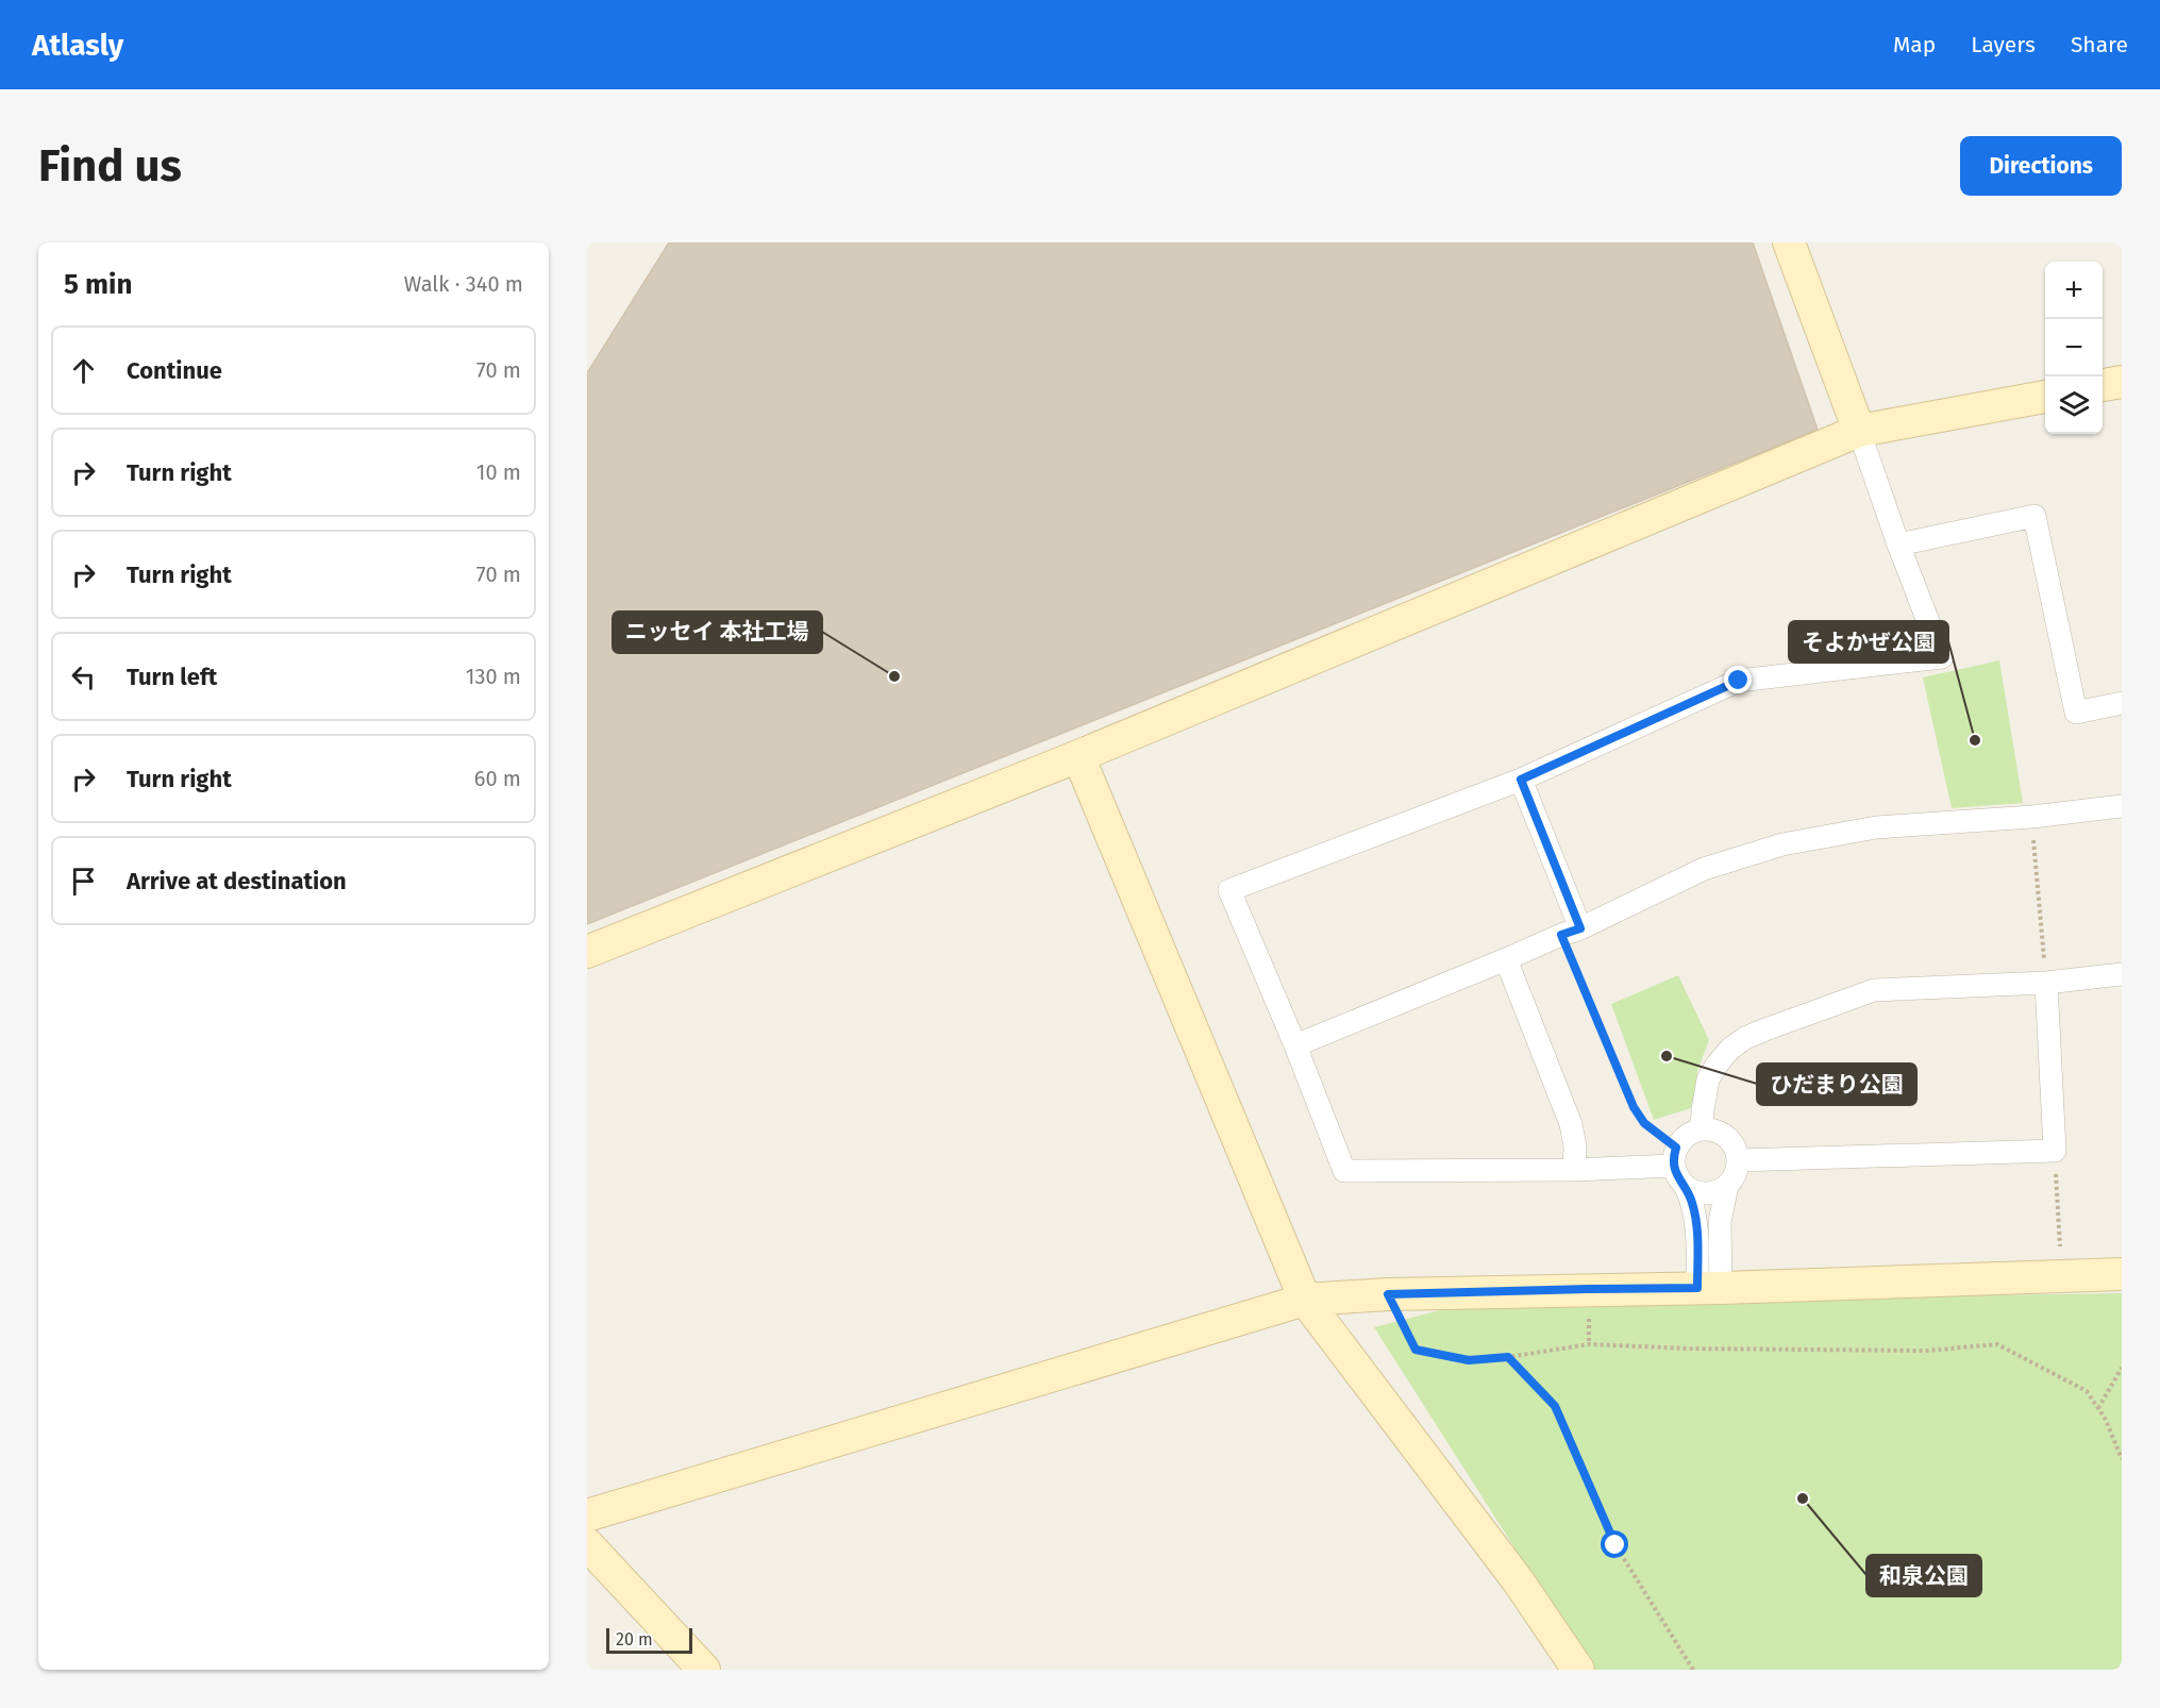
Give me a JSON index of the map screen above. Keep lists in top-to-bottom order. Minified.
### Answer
{"places":["ニッセイ 本社工場","そよかぜ公園","ひだまり公園","和泉公園"],"scale_bar":"20 m","page":{"header":"Atlasly","nav":["Map","Layers","Share"],"buttons":"Directions","title":"Find us","heading":["5 min","Walk · 340 m"],"map_buttons":["+","−"],"list":[["Continue","70 m"],["Turn right","10 m"],["Turn right","70 m"],["Turn left","130 m"],["Turn right","60 m"],"Arrive at destination"],"scale":"20 m"}}
